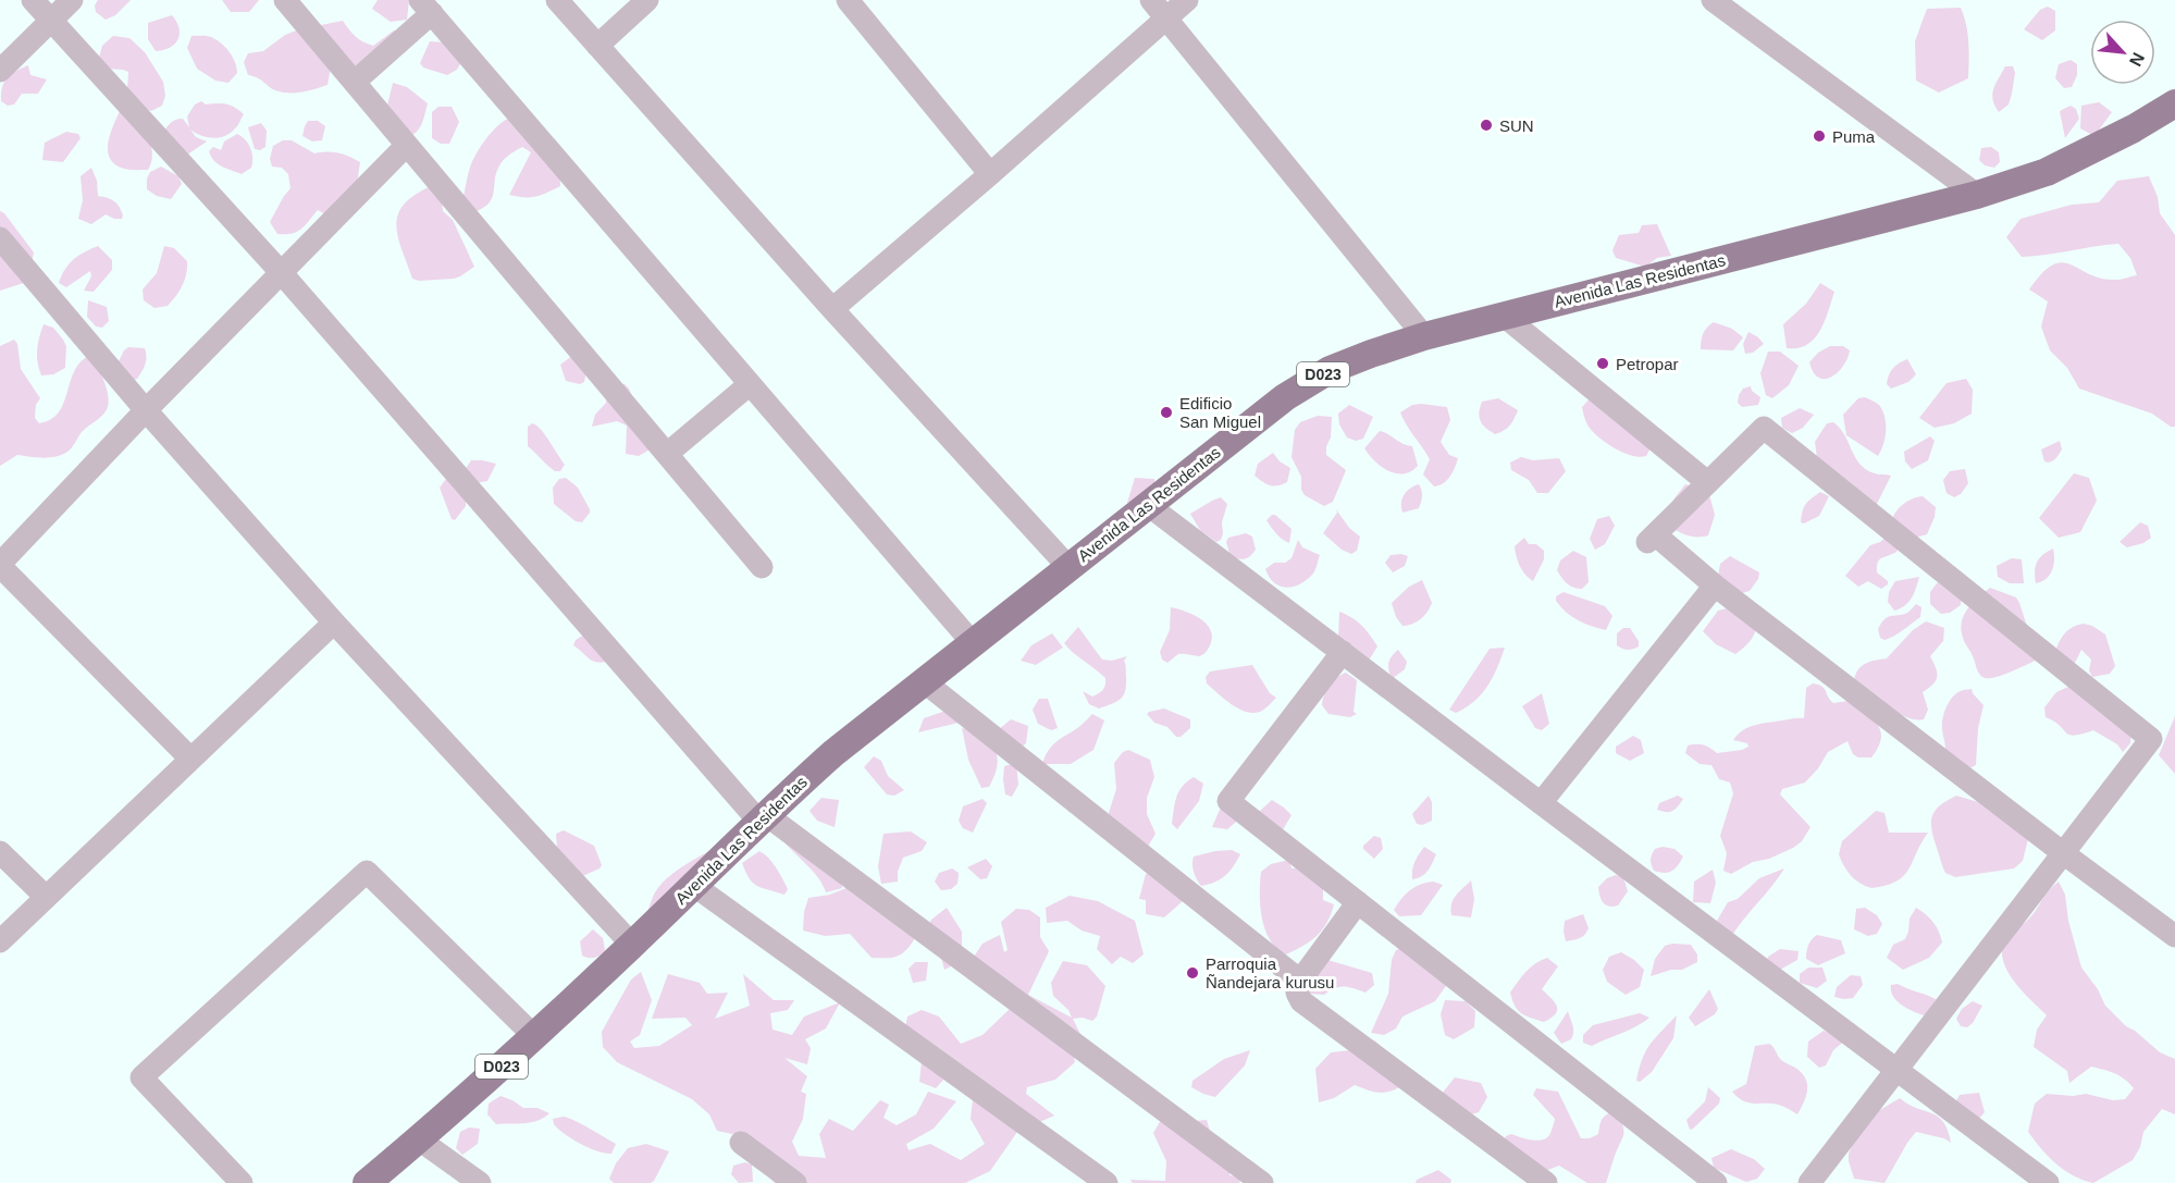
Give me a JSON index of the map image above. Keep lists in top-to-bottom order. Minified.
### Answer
{"streets":{"main road":["Avenida Las Residentas","D023"]},"places":["SUN","Puma","Petropar","Edificio San Miguel","Parroquia Ñandejara kurusu"],"north":"bottom right"}
